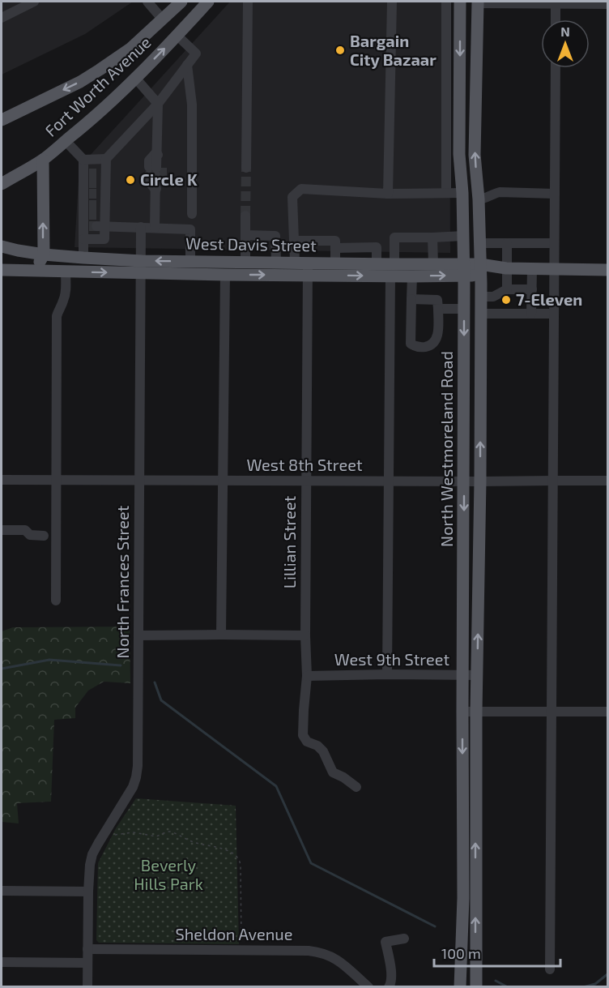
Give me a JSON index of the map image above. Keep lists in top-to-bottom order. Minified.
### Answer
{"streets":{"main road":["Fort Worth Avenue","West Davis Street","North Westmoreland Road"],"street":["West 8th Street","Lillian Street","North Frances Street","West 9th Street","Sheldon Avenue"]},"crossings":[["West Davis Street","North Westmoreland Road"],["West Davis Street","Lillian Street"],["West Davis Street","North Frances Street"],["North Westmoreland Road","West 8th Street"],["North Westmoreland Road","West 9th Street"],["West 8th Street","Lillian Street"],["West 8th Street","North Frances Street"],["Lillian Street","West 9th Street"],["North Frances Street","Sheldon Avenue"]],"parks":["Beverly Hills Park"],"places":["Bargain City Bazaar","Circle K","7-Eleven"],"scale_bar":"100 m","north":"top"}
